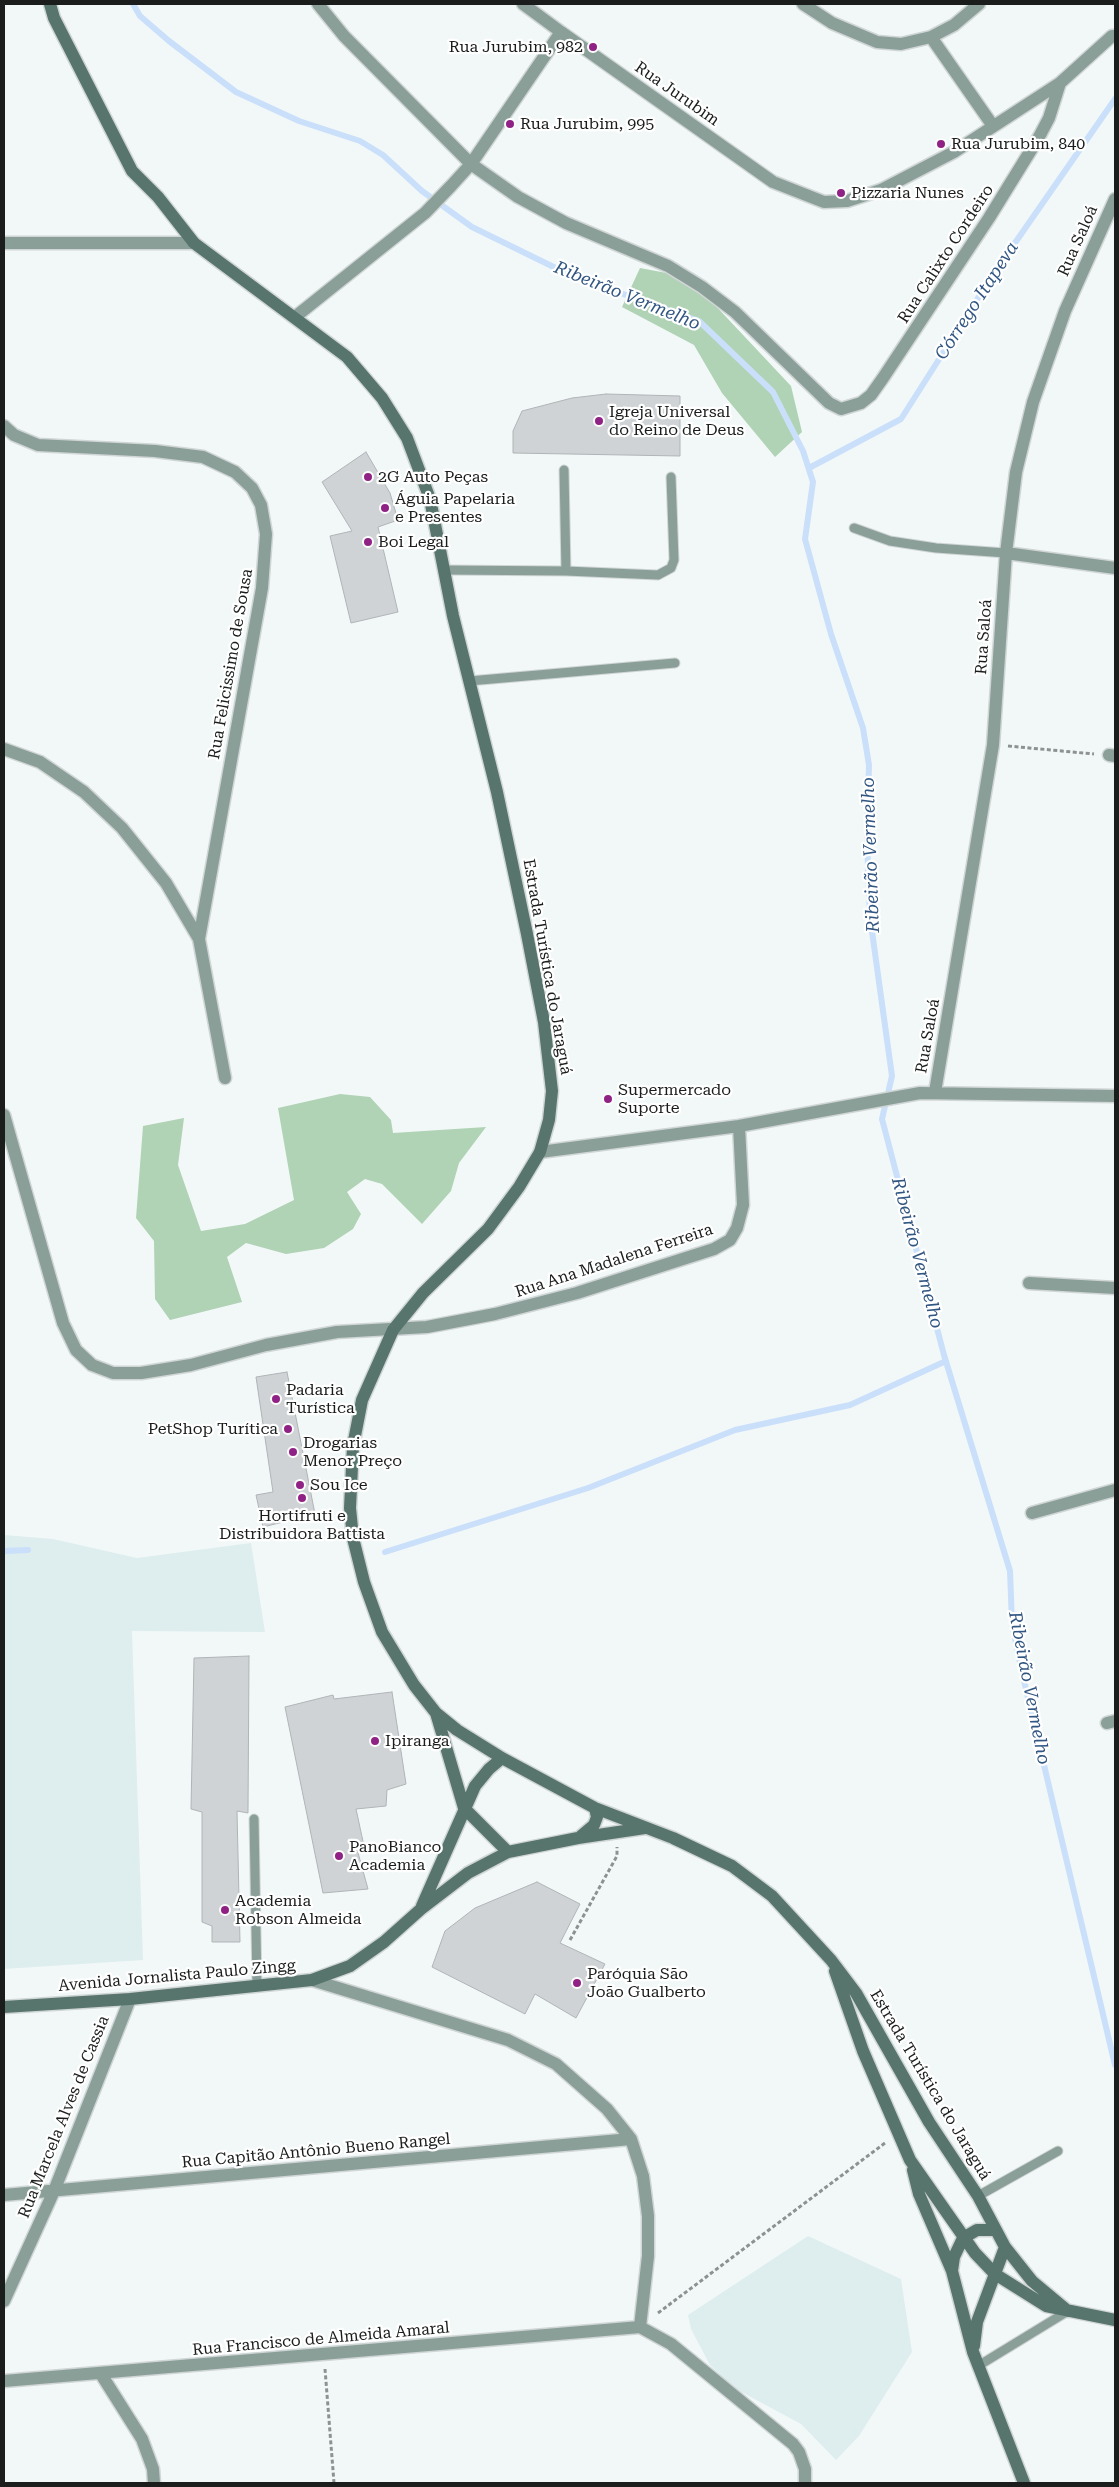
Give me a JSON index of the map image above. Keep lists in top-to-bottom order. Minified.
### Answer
{"streets":{"main road":["Estrada Turística do Jaraguá","Avenida Jornalista Paulo Zingg"],"street":["Rua Jurubim","Rua Saloá","Rua Calixto Cordeiro","Rua Felicissimo de Sousa","Rua Ana Madalena Ferreira","Rua Marcela Alves de Cassia","Rua Capitão Antônio Bueno Rangel","Rua Francisco de Almeida Amaral"]},"crossings":[["Rua Jurubim","Rua Calixto Cordeiro"],["Estrada Turística do Jaraguá","Rua Ana Madalena Ferreira"],["Estrada Turística do Jaraguá","Avenida Jornalista Paulo Zingg"],["Avenida Jornalista Paulo Zingg","Rua Marcela Alves de Cassia"],["Rua Marcela Alves de Cassia","Rua Capitão Antônio Bueno Rangel"]],"water":["Ribeirão Vermelho","Córrego Itapeva"],"places":["Rua Jurubim, 982","Rua Jurubim, 995","Rua Jurubim, 840","Pizzaria Nunes","Igreja Universal do Reino de Deus","2G Auto Peças","Águia Papelaria e Presentes","Boi Legal","Supermercado Suporte","Padaria Turística","PetShop Turítica","Drogarias Menor Preço","Sou Ice","Hortifruti e Distribuidora Battista","Ipiranga","PanoBianco Academia","Academia Robson Almeida","Paróquia São João Gualberto"]}
